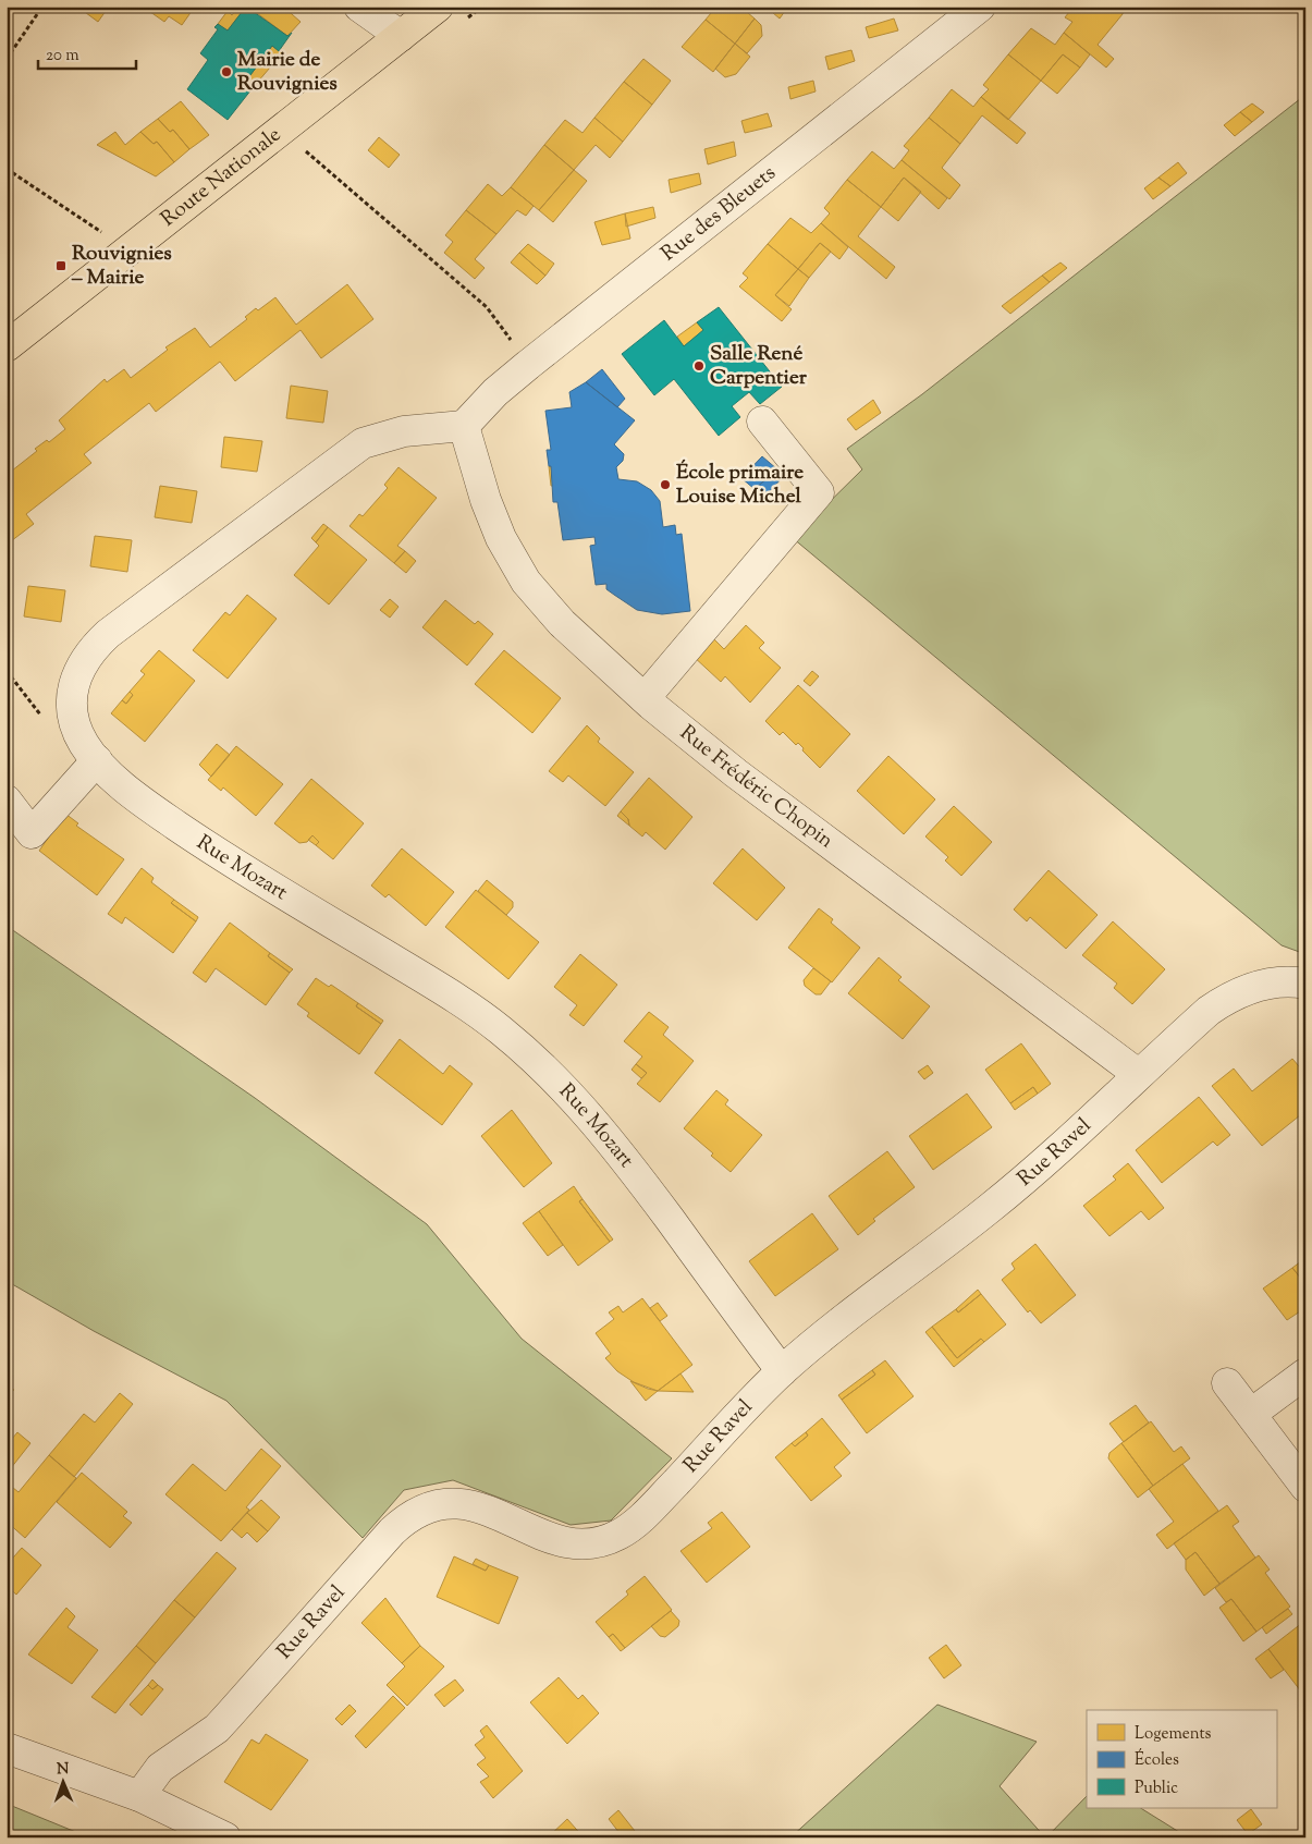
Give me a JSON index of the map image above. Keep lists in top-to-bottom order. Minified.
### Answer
{"streets":{"main road":["Route Nationale"],"street":["Rue des Bleuets","Rue Frédéric Chopin","Rue Mozart","Rue Ravel"]},"crossings":[["Rue des Bleuets","Rue Frédéric Chopin"],["Rue des Bleuets","Rue Mozart"],["Rue Frédéric Chopin","Rue Mozart"],["Rue Frédéric Chopin","Rue Ravel"],["Rue Mozart","Rue Ravel"]],"places":{"other":["Mairie de Rouvignies","Salle René Carpentier","École primaire Louise Michel"],"transit":["Rouvignies – Mairie"]},"legend":["Logements","Écoles","Public"],"scale_bar":"20 m","north":"top"}
